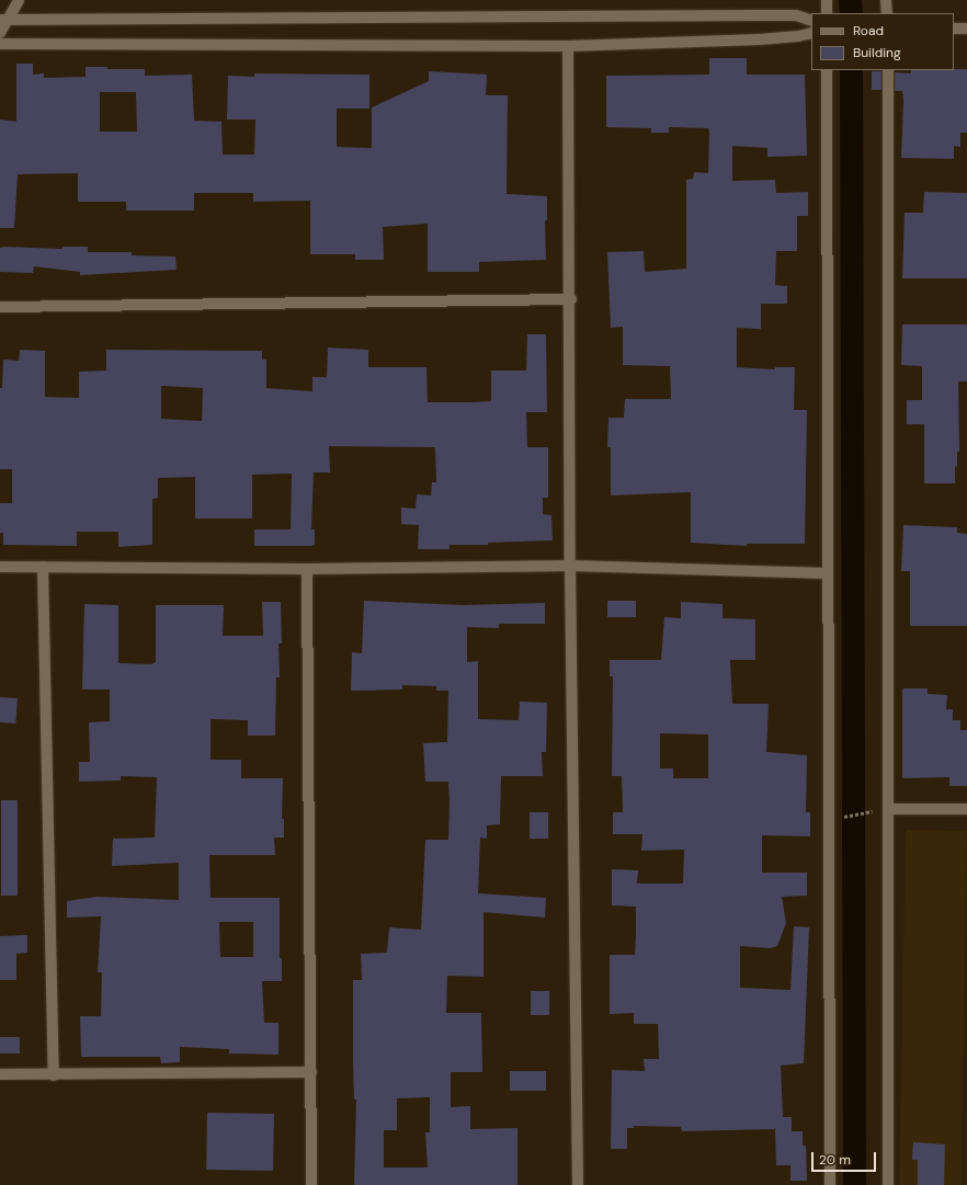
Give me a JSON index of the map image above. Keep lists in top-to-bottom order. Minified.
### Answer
{"legend":["Road","Building"],"scale_bar":"20 m"}
